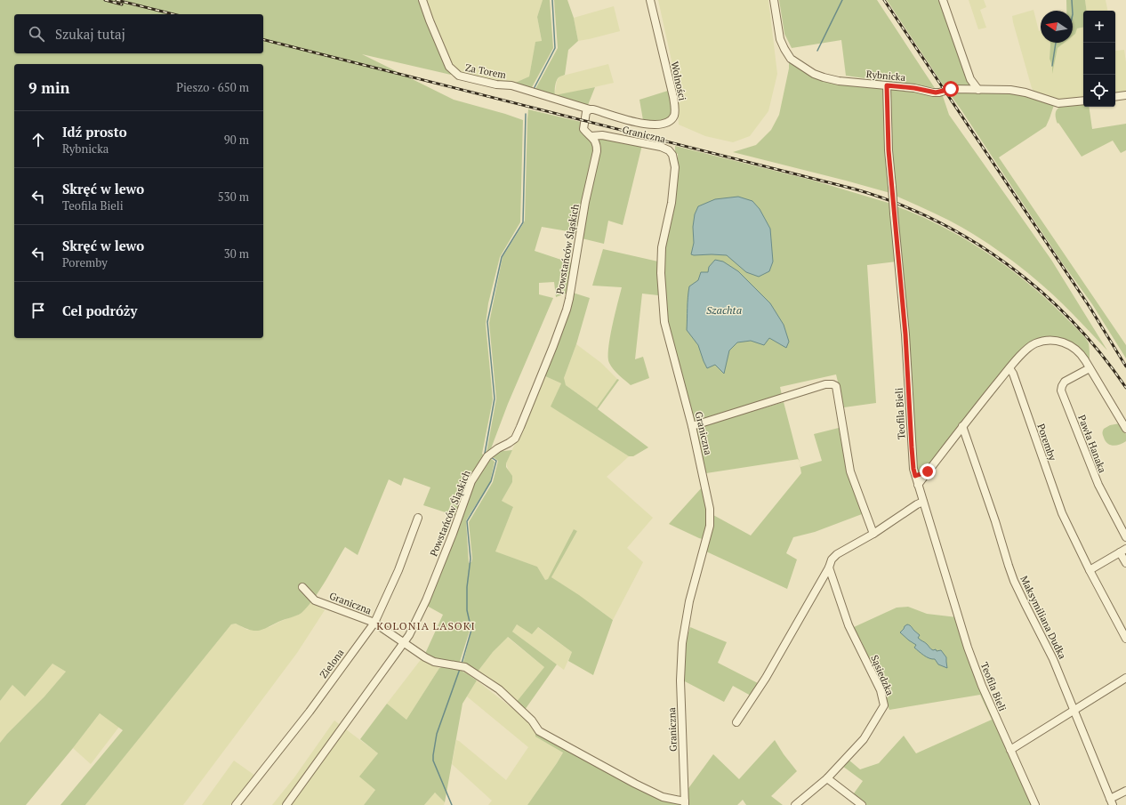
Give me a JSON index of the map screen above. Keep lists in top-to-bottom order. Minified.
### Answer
{"streets":{"street":["Za Torem","Rybnicka","Wolności","Graniczna","Powstańców Śląskich","Teofila Bieli","Poremby","Pawła Hanaka","Maksymiliana Dudka","Zielona","Sąsiedzka"]},"crossings":[["Za Torem","Wolności"],["Za Torem","Powstańców Śląskich"],["Rybnicka","Teofila Bieli"],["Wolności","Powstańców Śląskich"],["Graniczna","Powstańców Śląskich"],["Graniczna","Zielona"]],"districts":["KOLONIA LASOKI"],"water":["Szachta"],"north":"left","page":{"map_buttons":["+","−"],"search":"Szukaj tutaj","heading":["9 min","Pieszo · 650 m"],"list":[["Idź prosto","Rybnicka","90 m"],["Skręć w lewo","Teofila Bieli","530 m"],["Skręć w lewo","Poremby","30 m"],"Cel podróży"]}}
